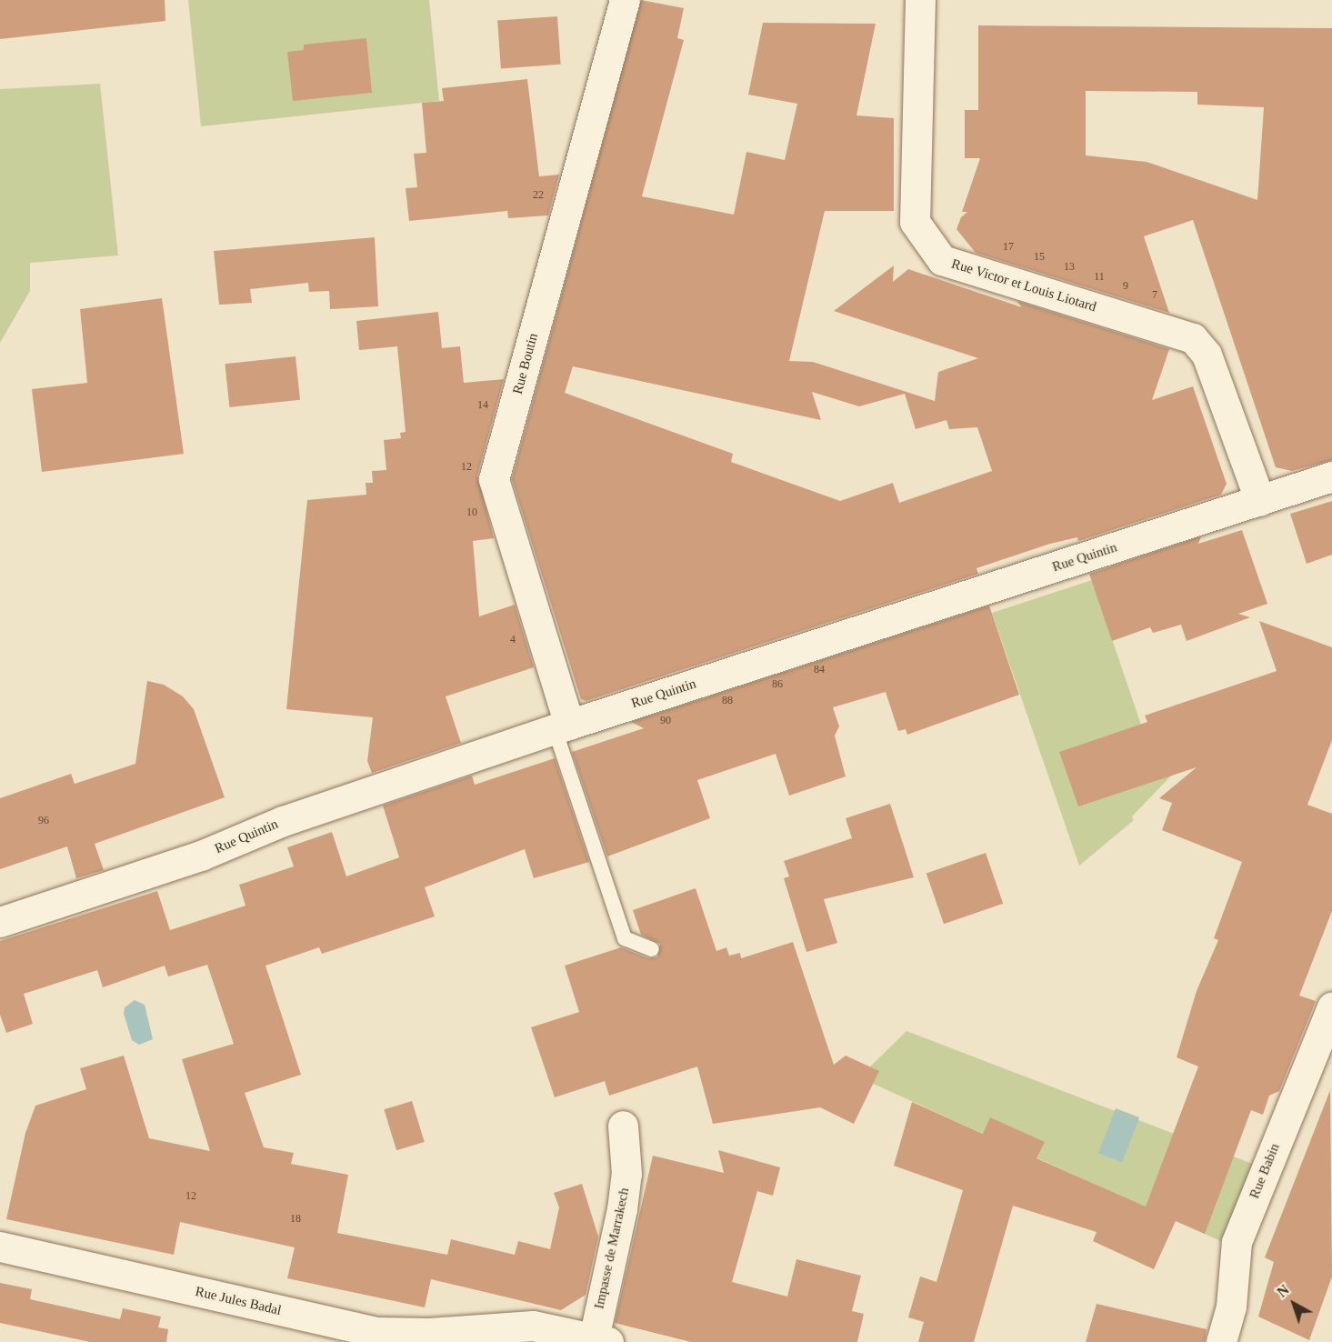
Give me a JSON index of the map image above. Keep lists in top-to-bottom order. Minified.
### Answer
{"streets":{"street":["Rue Victor et Louis Liotard","Rue Boutin","Rue Quintin","Rue Babin","Impasse de Marrakech","Rue Jules Badal"]},"crossings":[["Rue Victor et Louis Liotard","Rue Quintin"],["Rue Boutin","Rue Quintin"],["Impasse de Marrakech","Rue Jules Badal"]],"house_numbers":["22","17","15","13","11","9","7","14","12","10","4","84","86","88","90","96","12","18"],"north":"top left"}
